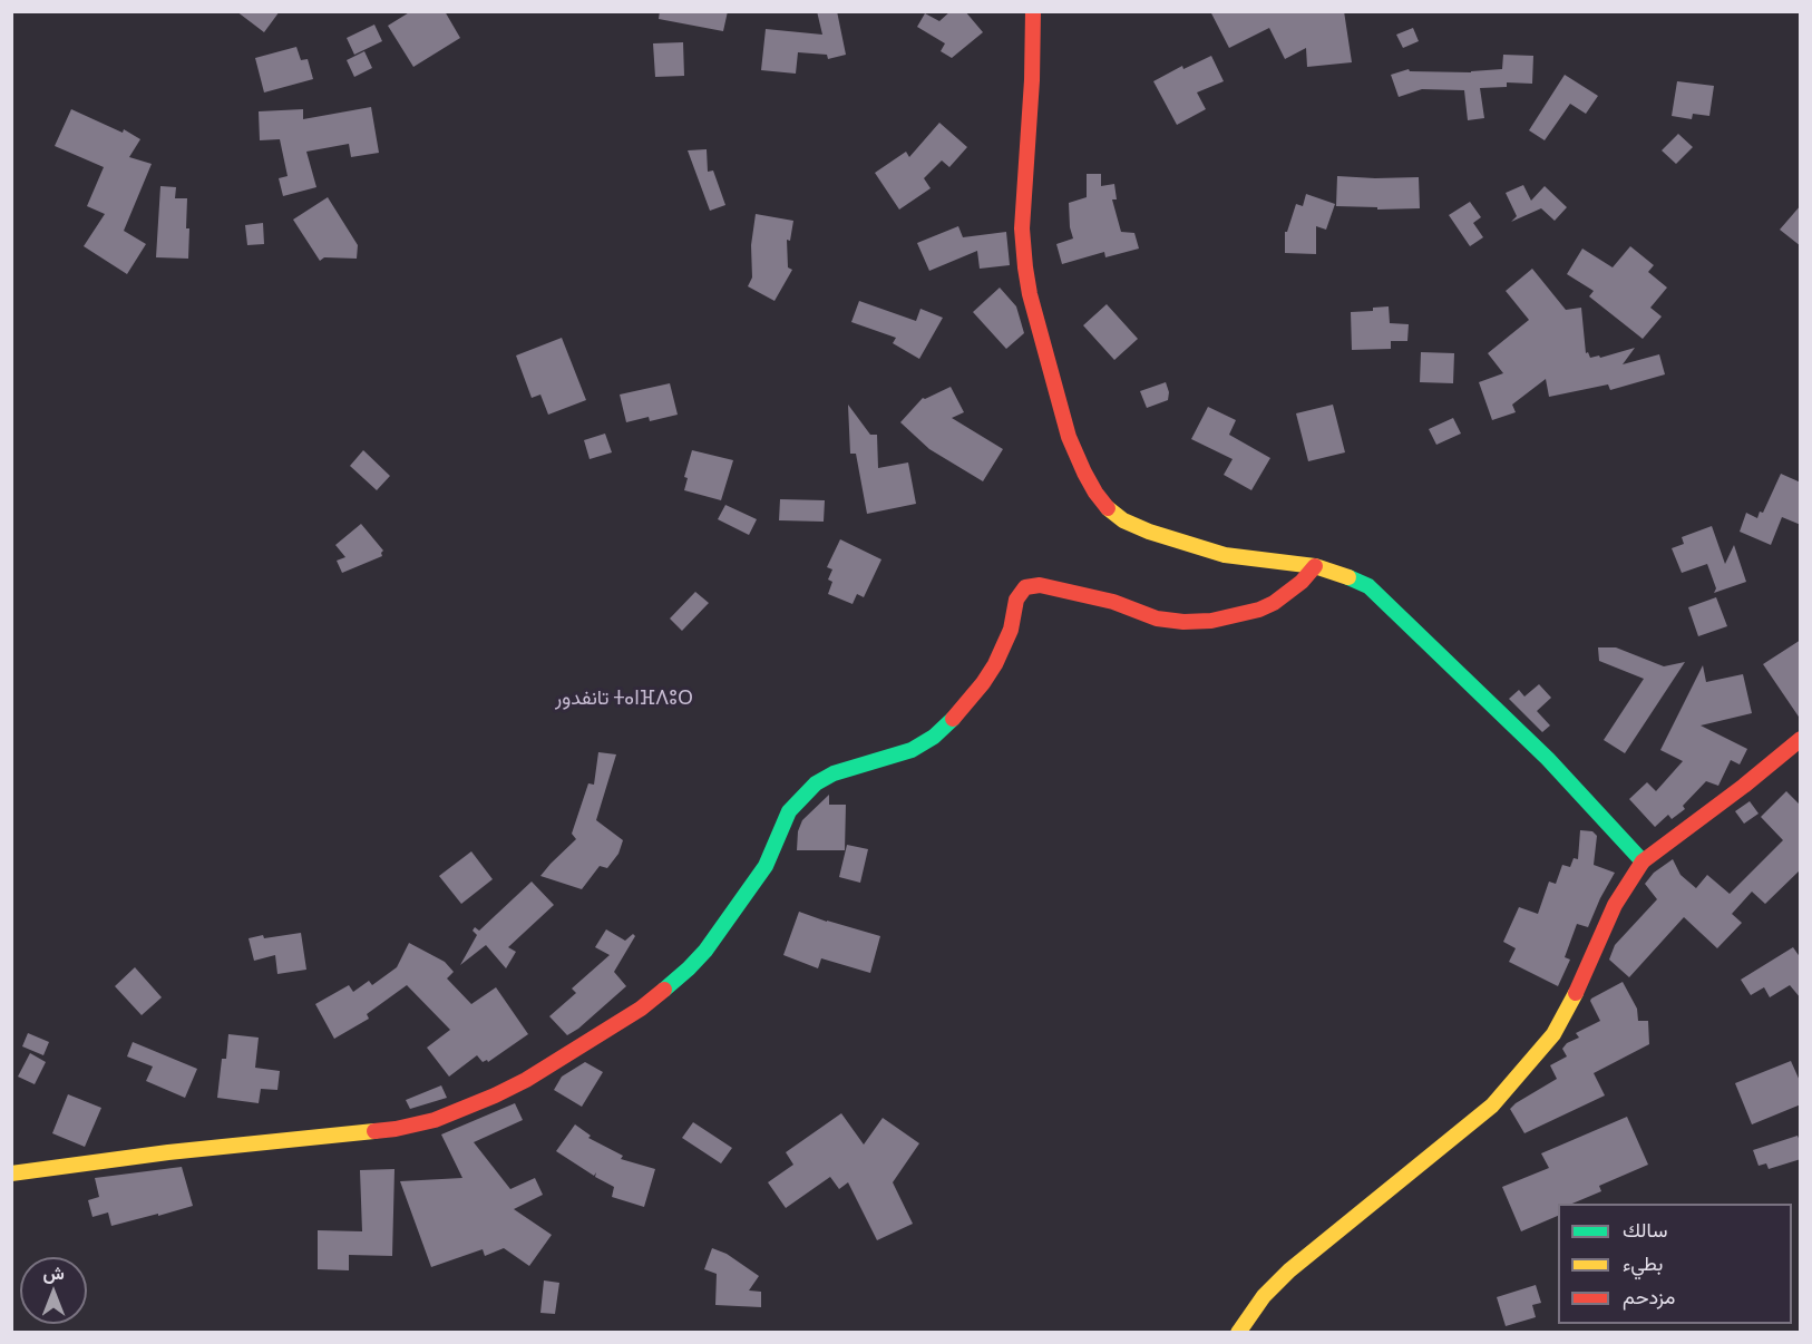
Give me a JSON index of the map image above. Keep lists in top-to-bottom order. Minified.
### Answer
{"districts":["تانفدور ⵜⴰⵏⴼⴷⵓⵔ"],"legend":["سالك","بطيء","مزدحم"],"north":"top"}
